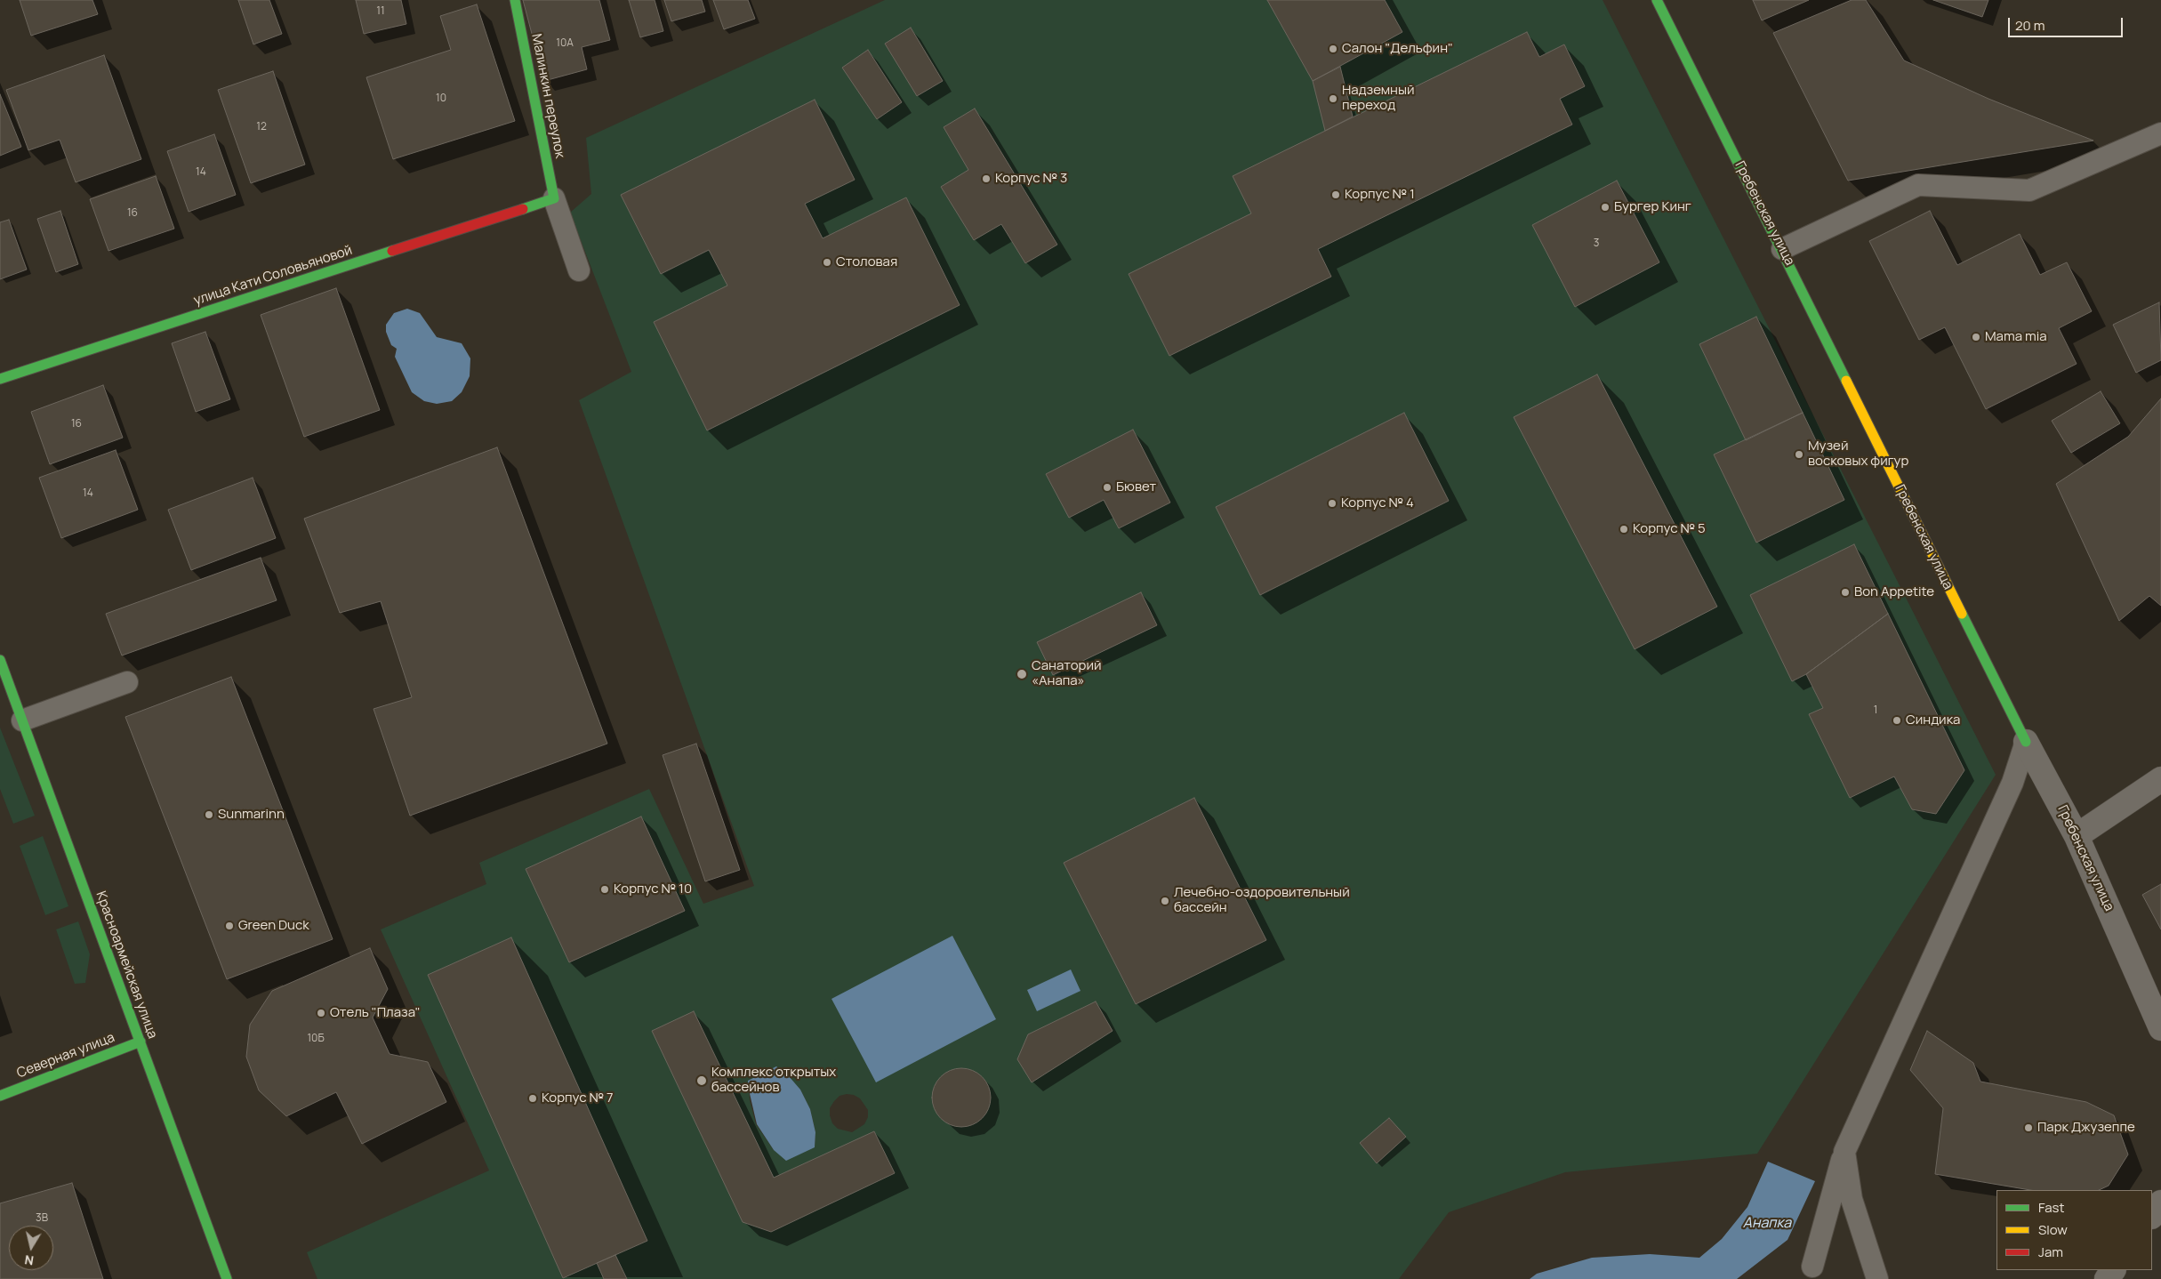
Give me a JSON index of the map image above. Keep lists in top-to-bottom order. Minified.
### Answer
{"streets":{"street":["Малинкин переулок","Гребенская улица","улица Кати Соловьяновой","Красноармейская улица","Северная улица"]},"crossings":[["Малинкин переулок","улица Кати Соловьяновой"],["Красноармейская улица","Северная улица"]],"water":["Анапка"],"places":["Салон \"Дельфин\"","Надземный переход","Корпус № 3","Корпус № 1","Бургер Кинг","Столовая","Mama mia","Музей восковых фигур","Бювет","Корпус № 4","Корпус № 5","Bon Appetite","Санаторий «Анапа»","Синдика","Sunmarinn","Корпус № 10","Лечебно-оздоровительный бассейн","Green Duck","Отель \"Плаза\"","Комплекс открытых бассейнов","Корпус № 7","Парк Джузеппе"],"house_numbers":["11","10А","10","12","14","16","3","16","14","1","10Б","3В"],"legend":["Fast","Slow","Jam"],"scale_bar":"20 m","north":"bottom"}
